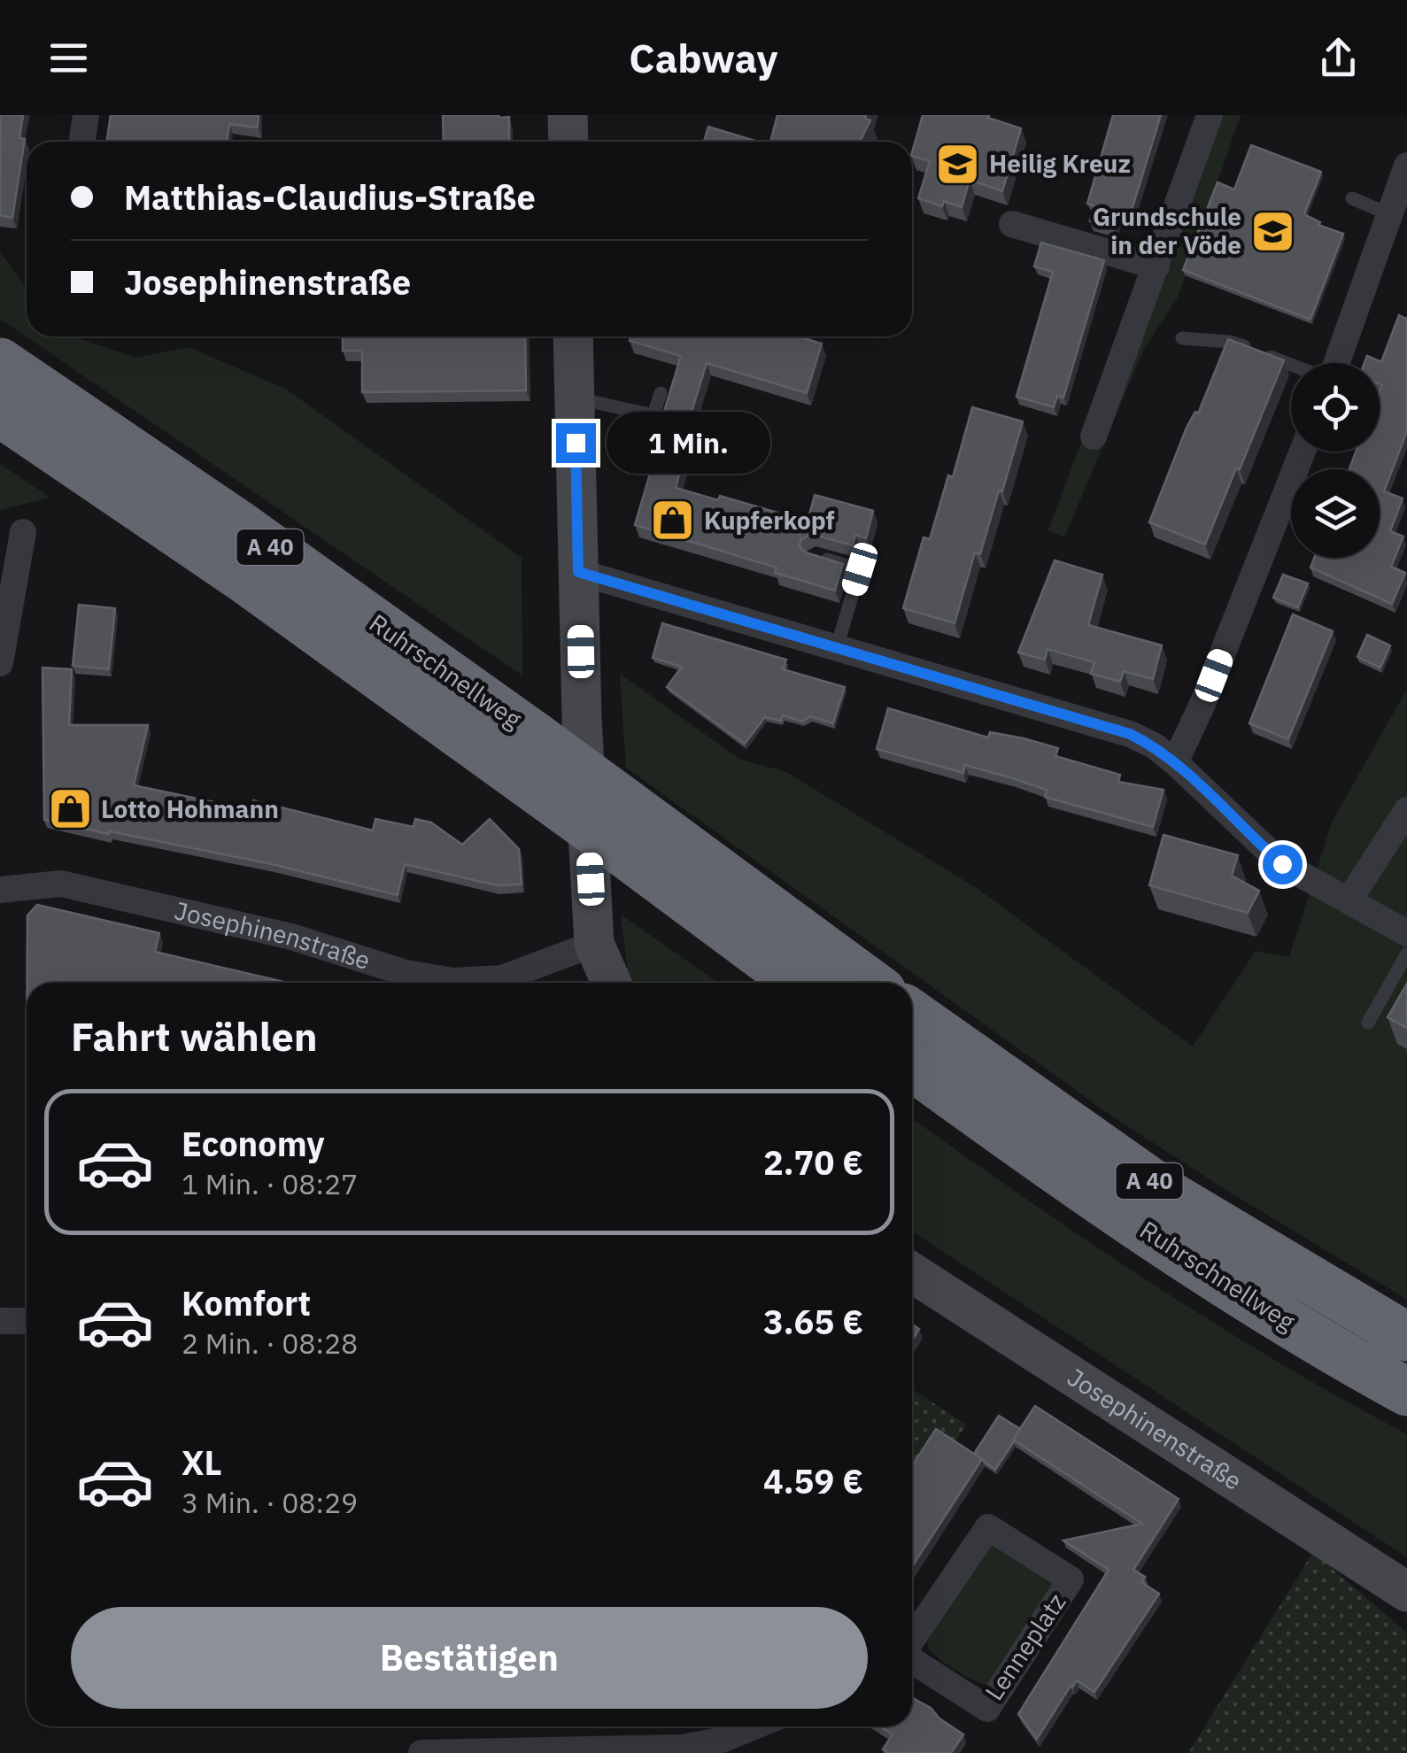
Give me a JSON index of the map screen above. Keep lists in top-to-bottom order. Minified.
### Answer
{"streets":{"highway":["A 40","Ruhrschnellweg"],"street":["Josephinenstraße","Lenneplatz"]},"places":{"school or university":["Heilig Kreuz","Grundschule in der Vöde"],"shop":["Kupferkopf","Lotto Hohmann"]},"page":{"header":"Cabway","banner":["Matthias-Claudius-Straße","Josephinenstraße"],"bubble":"1 Min.","heading":"Fahrt wählen","list":[{"name":"Economy","note":"1 Min. · 08:27","value":"2.70 €"},{"name":"Komfort","note":"2 Min. · 08:28","value":"3.65 €"},{"name":"XL","note":"3 Min. · 08:29","value":"4.59 €"}],"buttons":"Bestätigen"}}
